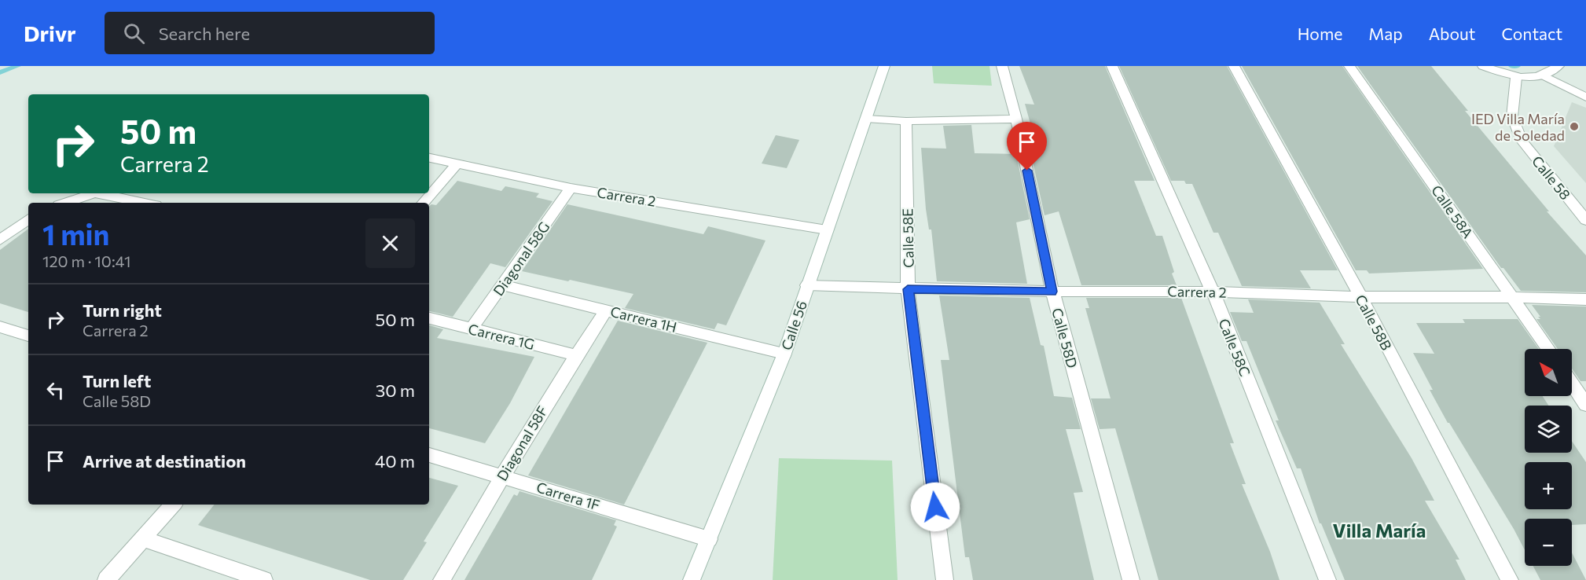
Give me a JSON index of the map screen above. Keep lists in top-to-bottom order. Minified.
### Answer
{"streets":{"street":["Calle 58","Carrera 2","Calle 58A","Calle 58E","Diagonal 58G","Carrera 1H","Calle 58B","Calle 56","Carrera 1G","Calle 58D","Calle 58C","Diagonal 58F","Carrera 1F"]},"crossings":[["Carrera 2","Calle 58A"],["Carrera 2","Calle 58E"],["Carrera 2","Diagonal 58G"],["Carrera 2","Calle 58B"],["Carrera 2","Calle 56"],["Carrera 2","Calle 58D"],["Carrera 2","Calle 58C"],["Diagonal 58G","Carrera 1H"],["Diagonal 58G","Carrera 1G"],["Carrera 1H","Calle 56"],["Carrera 1H","Diagonal 58F"],["Calle 56","Carrera 1F"],["Carrera 1G","Diagonal 58F"],["Diagonal 58F","Carrera 1F"]],"districts":["Villa María"],"places":["IED Villa María de Soledad"],"north":"top left","page":{"header":"Drivr","search":"Search here","nav":["Home","Map","About","Contact"],"turn":["50 m","Carrera 2"],"heading":["1 min","120 m · 10:41"],"list":[{"name":"Turn right","note":"Carrera 2","value":"50 m"},{"name":"Turn left","note":"Calle 58D","value":"30 m"},{"name":"Arrive at destination","value":"40 m"}],"map_buttons":["+","−"]}}
